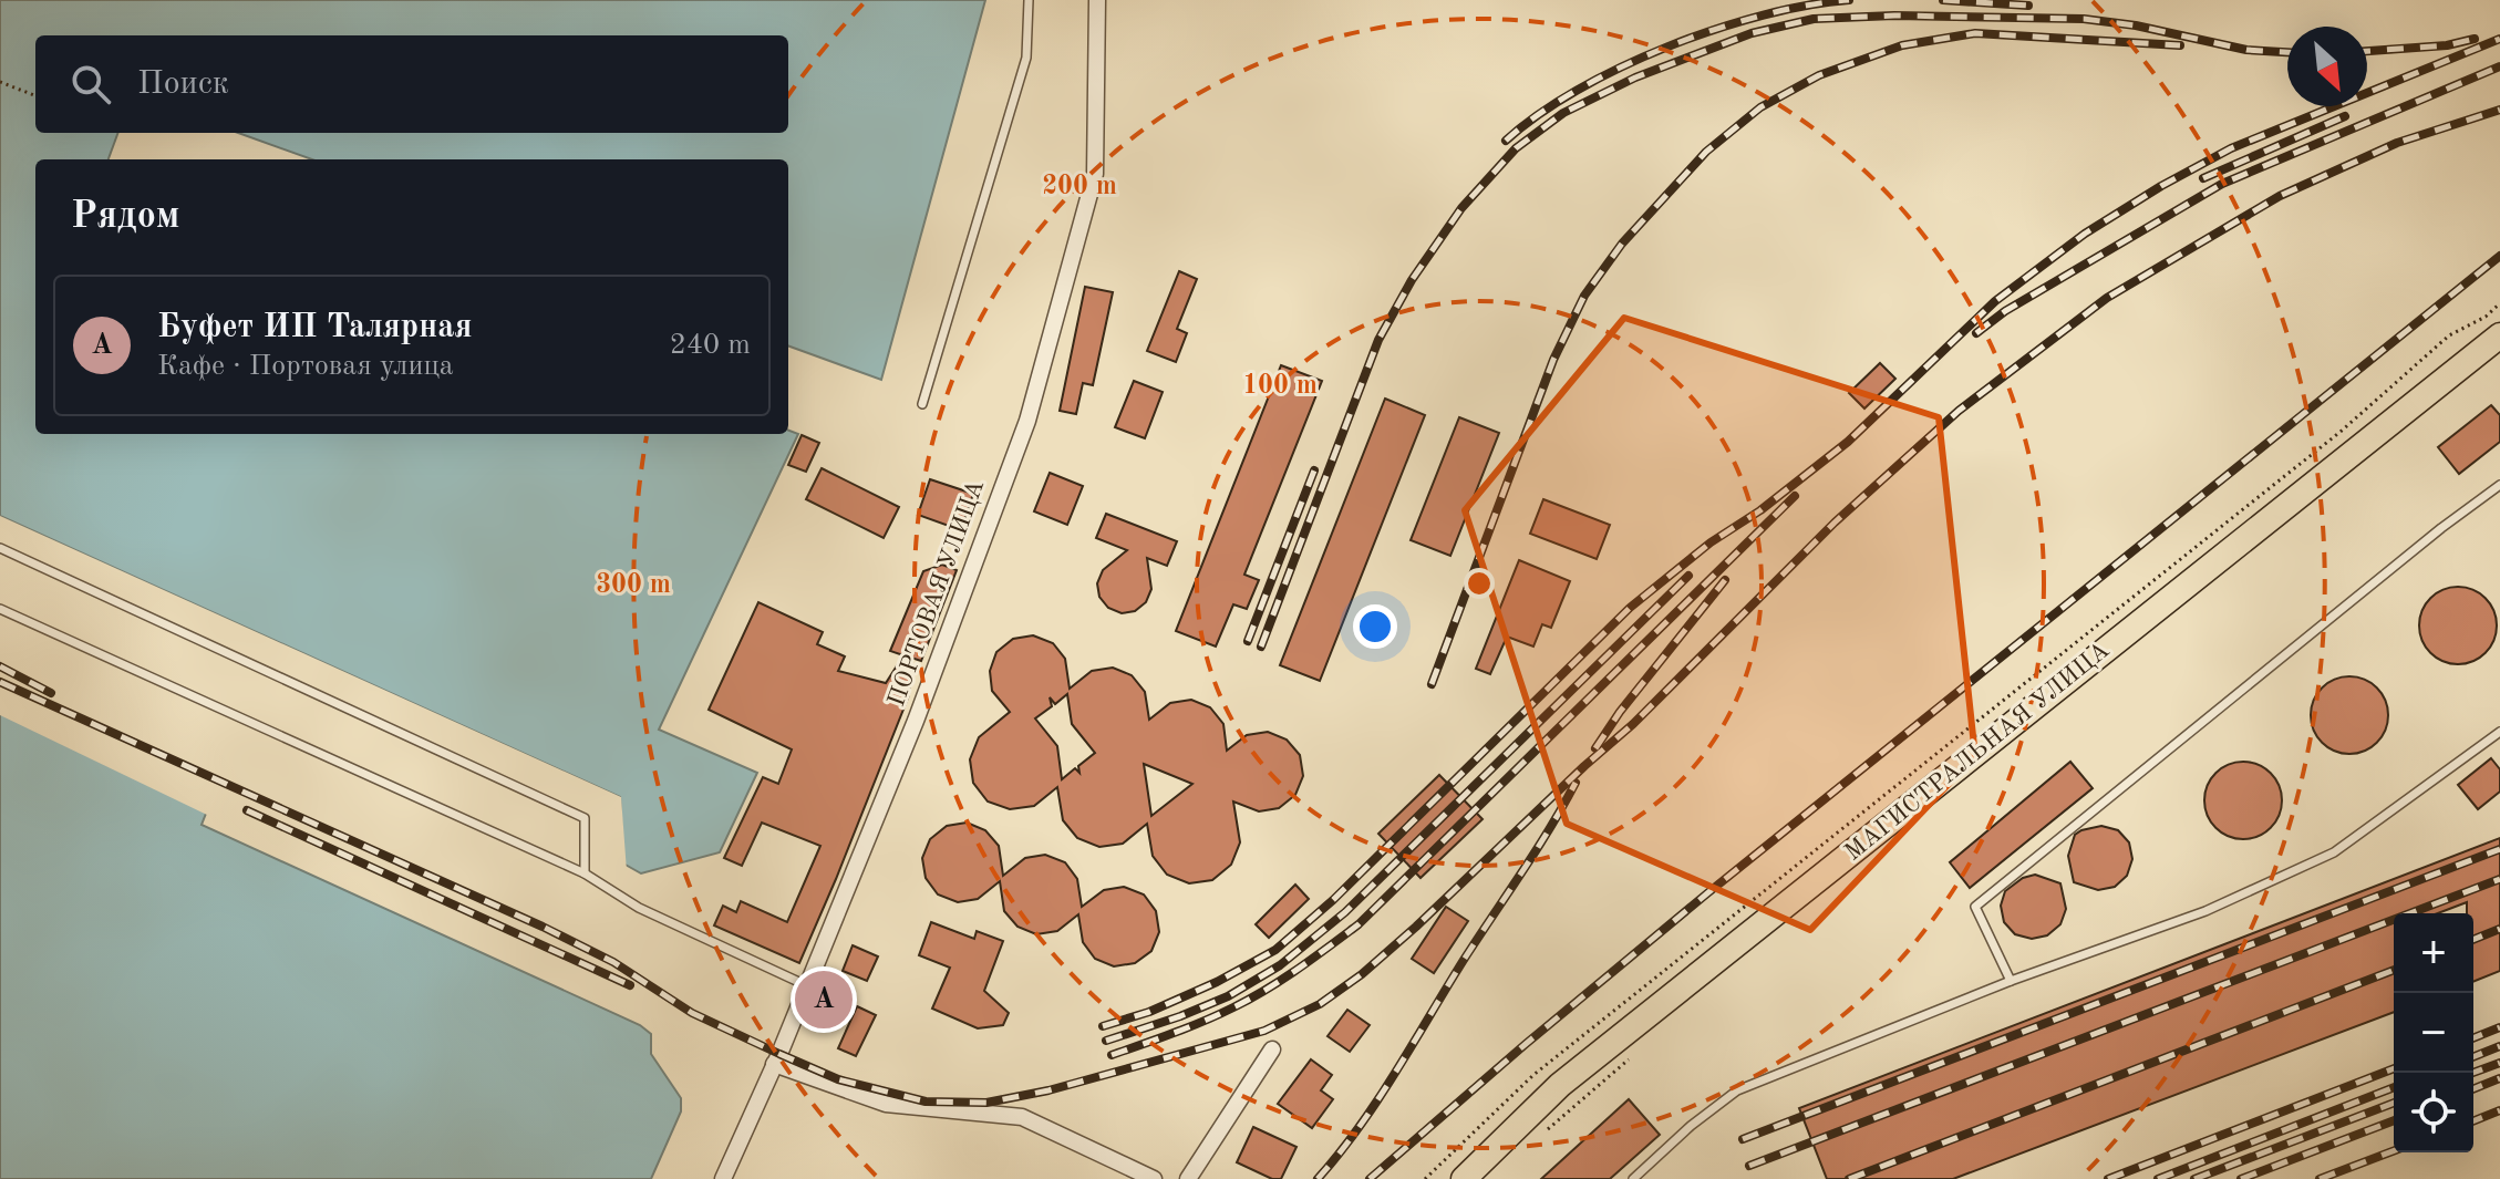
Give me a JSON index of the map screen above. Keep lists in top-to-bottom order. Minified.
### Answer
{"streets":{"highway":["МАГИСТРАЛЬНАЯ УЛИЦА"],"street":["ПОРТОВАЯ УЛИЦА"]},"north":"bottom right","page":{"search":"Поиск","heading":"Рядом","list":[{"mark":"A","name":"Буфет ИП Талярная","note":"Кафе · Портовая улица","value":"240 m"}],"map_buttons":["+","−"],"pins":"A"},"rings":["200 m","100 m","300 m"]}
